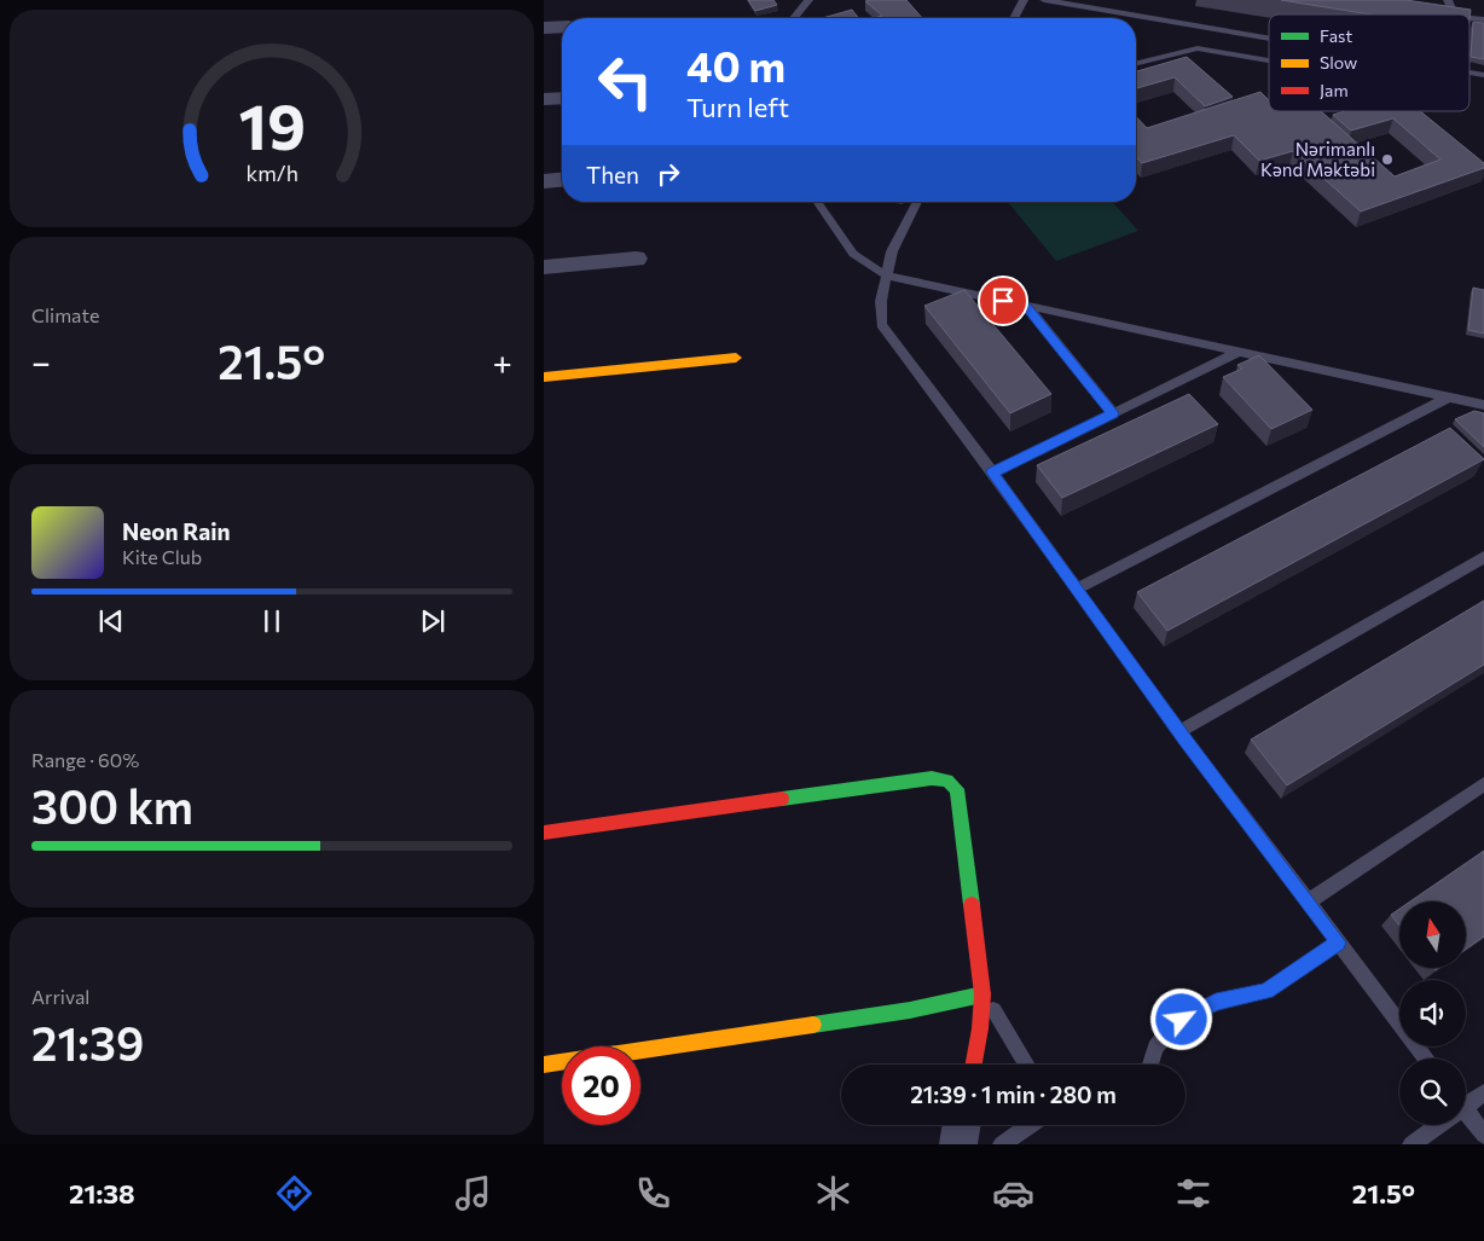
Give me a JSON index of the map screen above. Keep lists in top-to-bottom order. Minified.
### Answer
{"places":["Nərimanlı Kənd Məktəbi"],"legend":["Fast","Slow","Jam"],"north":"top","page":{"turn":["40 m","Turn left"],"then":"Then","tile":["Climate",["Range · 60%","300 km"],["Arrival","21:39"]],"heat":["−","21.5°","+"],"song":["Neon Rain","Kite Club"],"limit":"20","trip":"21:39 · 1 min · 280 m","tabs":["21:38","21.5°"],"gauge":["19","km/h"]}}
